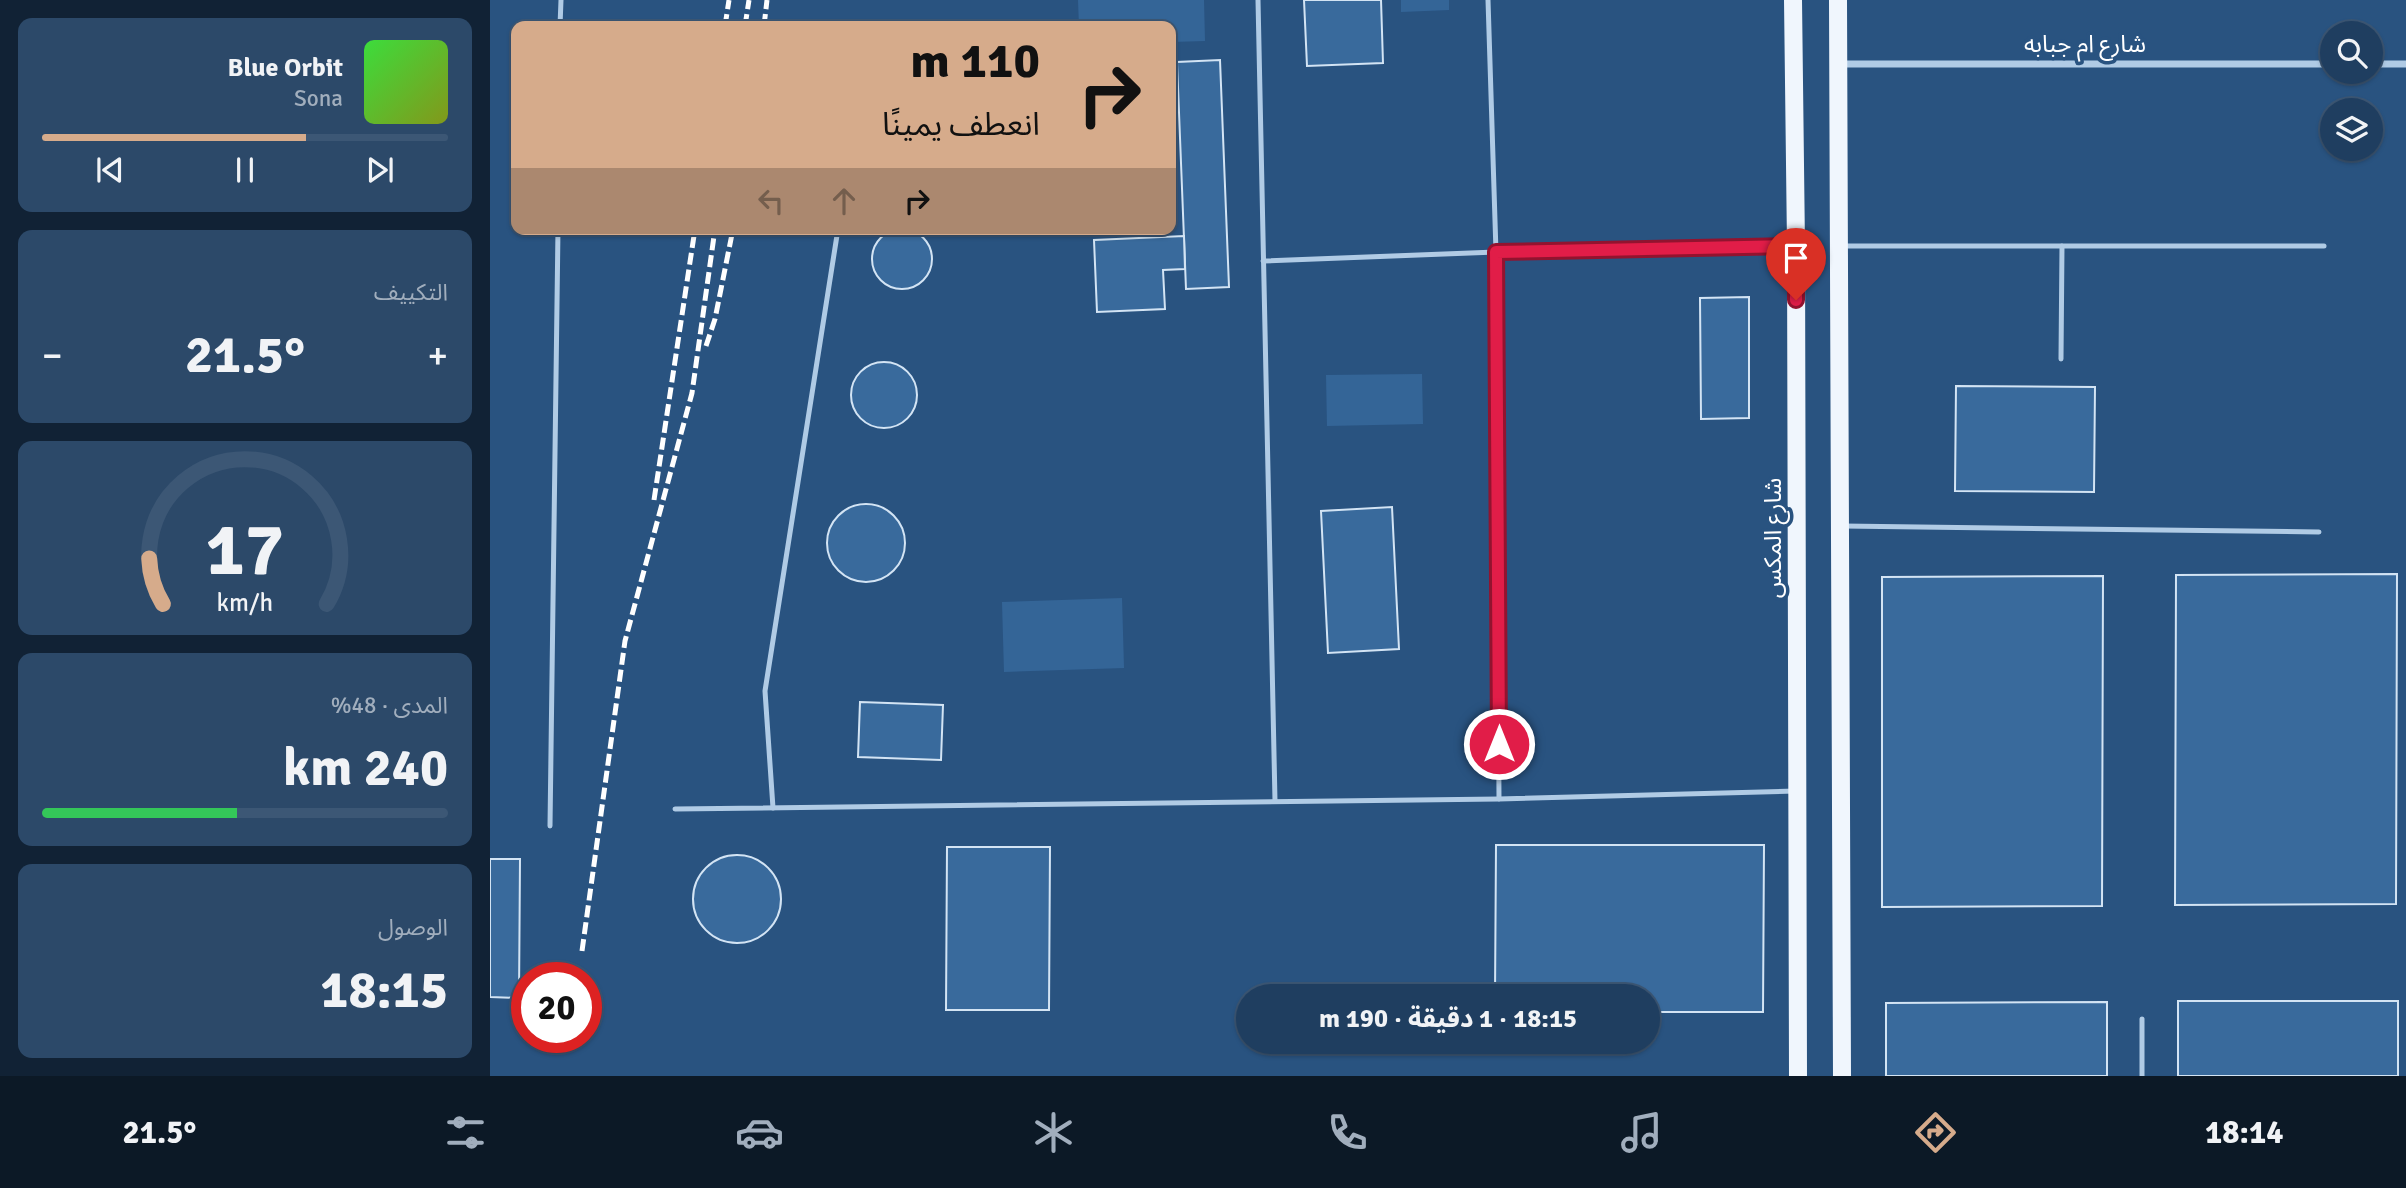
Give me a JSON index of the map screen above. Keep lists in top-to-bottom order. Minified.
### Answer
{"streets":{"main road":["شارع المكس"],"street":["شارع ام جبابه"]},"page":{"turn":["110 m","انعطف يمينًا"],"song":["Blue Orbit","Sona"],"tile":["التكييف",["المدى · 48%","240 km"],["الوصول","18:15"]],"heat":["−","21.5°","+"],"limit":"20","trip":"18:15 · 1 دقيقة · 190 m","tabs":["18:14","21.5°"],"gauge":["17","km/h"]}}
